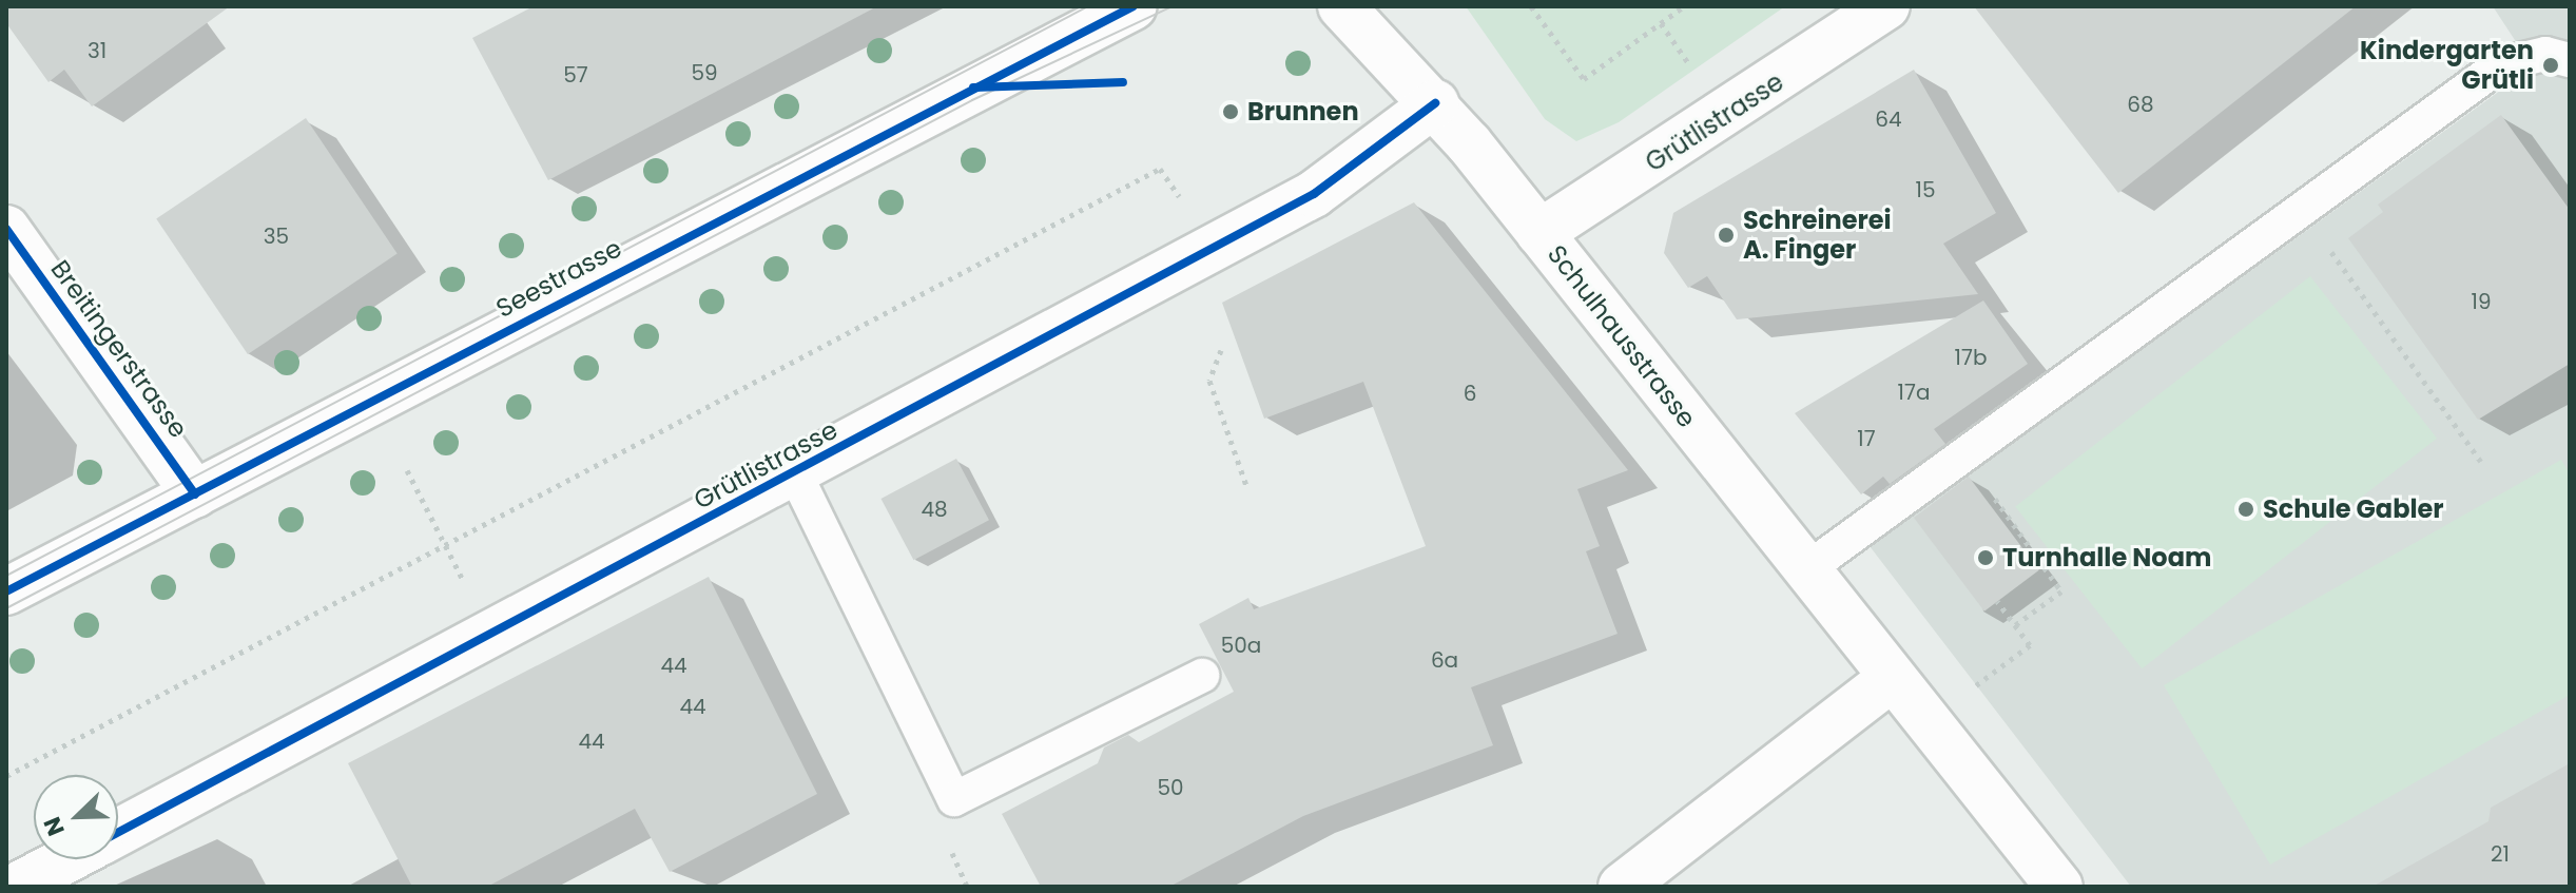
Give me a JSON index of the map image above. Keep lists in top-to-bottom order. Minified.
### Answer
{"streets":{"street":["Grütlistrasse","Seestrasse","Schulhausstrasse","Breitingerstrasse"]},"crossings":[["Grütlistrasse","Schulhausstrasse"],["Seestrasse","Breitingerstrasse"]],"places":["Kindergarten Grütli","Brunnen","Schreinerei A. Finger","Schule Gabler","Turnhalle Noam"],"house_numbers":["31","59","57","68","64","15","35","19","17b","17a","6","17","48","50a","6a","44","44","44","50","21"],"north":"bottom left"}
